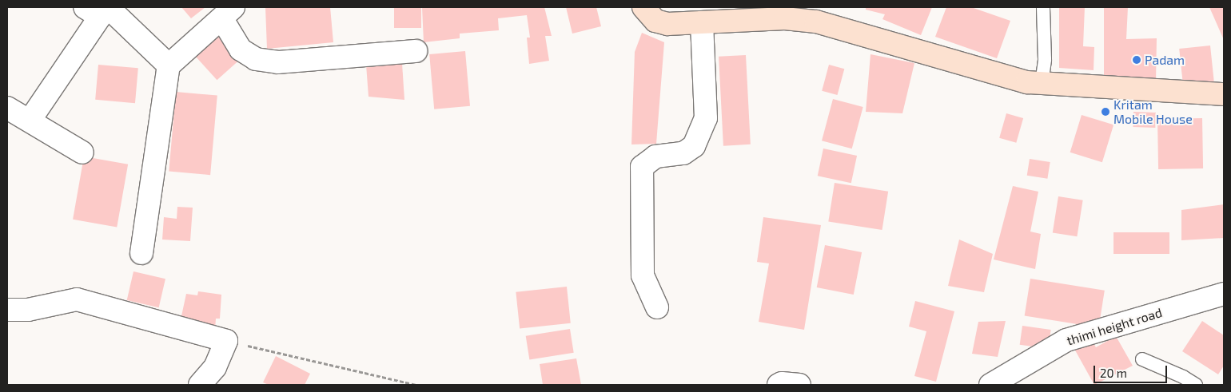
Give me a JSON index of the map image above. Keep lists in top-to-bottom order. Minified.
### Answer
{"streets":{"street":["thimi height road"]},"places":["Padam","Kritam Mobile House"],"scale_bar":"20 m"}
